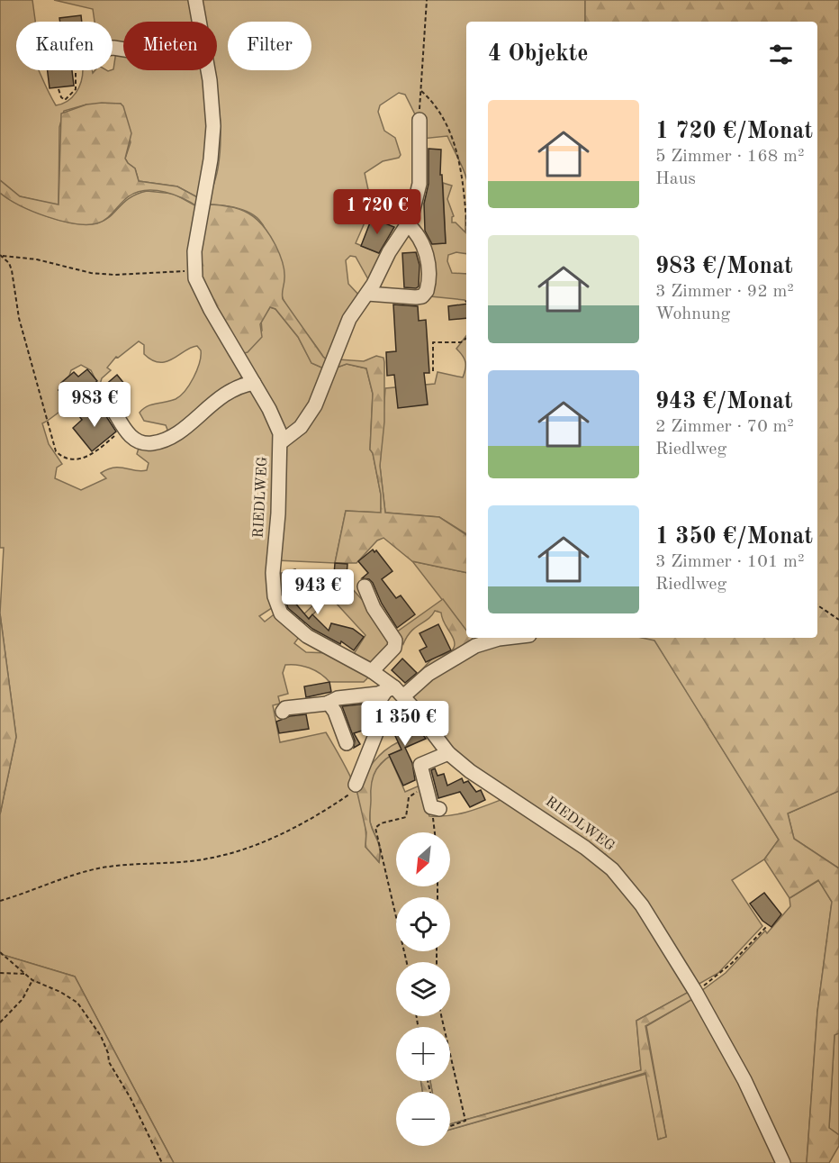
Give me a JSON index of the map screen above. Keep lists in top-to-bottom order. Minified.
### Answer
{"streets":{"street":["RIEDLWEG"]},"north":"bottom left","page":{"chip":["Kaufen","Mieten","Filter"],"heading":"4 Objekte","list":[{"name":"1 720 €/Monat","note":"5 Zimmer · 168 m² · Haus"},{"name":"983 €/Monat","note":"3 Zimmer · 92 m² · Wohnung"},{"name":"943 €/Monat","note":"2 Zimmer · 70 m² · Riedlweg"},{"name":"1 350 €/Monat","note":"3 Zimmer · 101 m² · Riedlweg"}],"price":["1 720 €","983 €","943 €","1 350 €"],"map_buttons":["+","−"]}}
